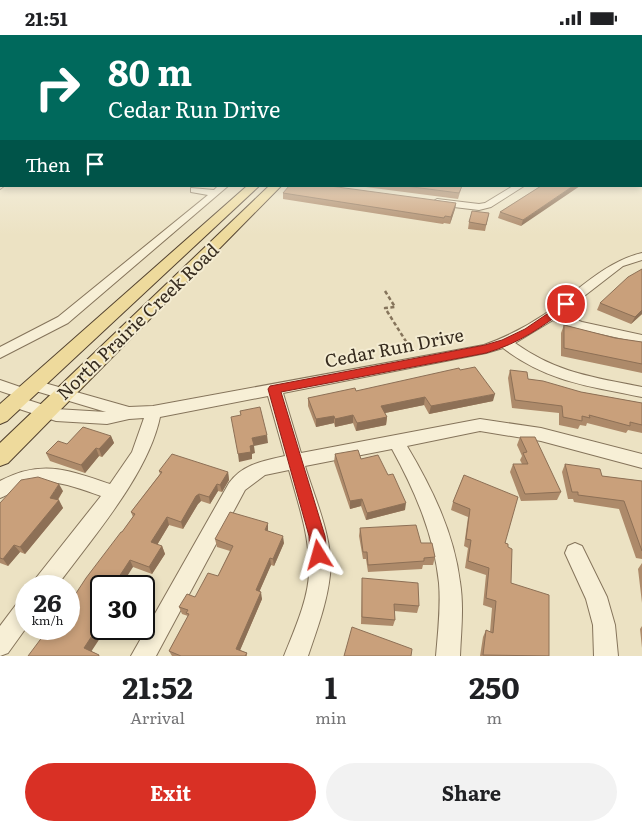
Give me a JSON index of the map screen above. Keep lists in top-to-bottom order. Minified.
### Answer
{"streets":{"main road":["North Prairie Creek Road"],"street":["Cedar Run Drive"]},"page":{"status":"21:51","turn":["80 m","Cedar Run Drive"],"then":"Then","speed":"26 km/h","limit":"30","eta":["21:52","Arrival","1","min","250","m"],"buttons":["Exit","Share"]}}
